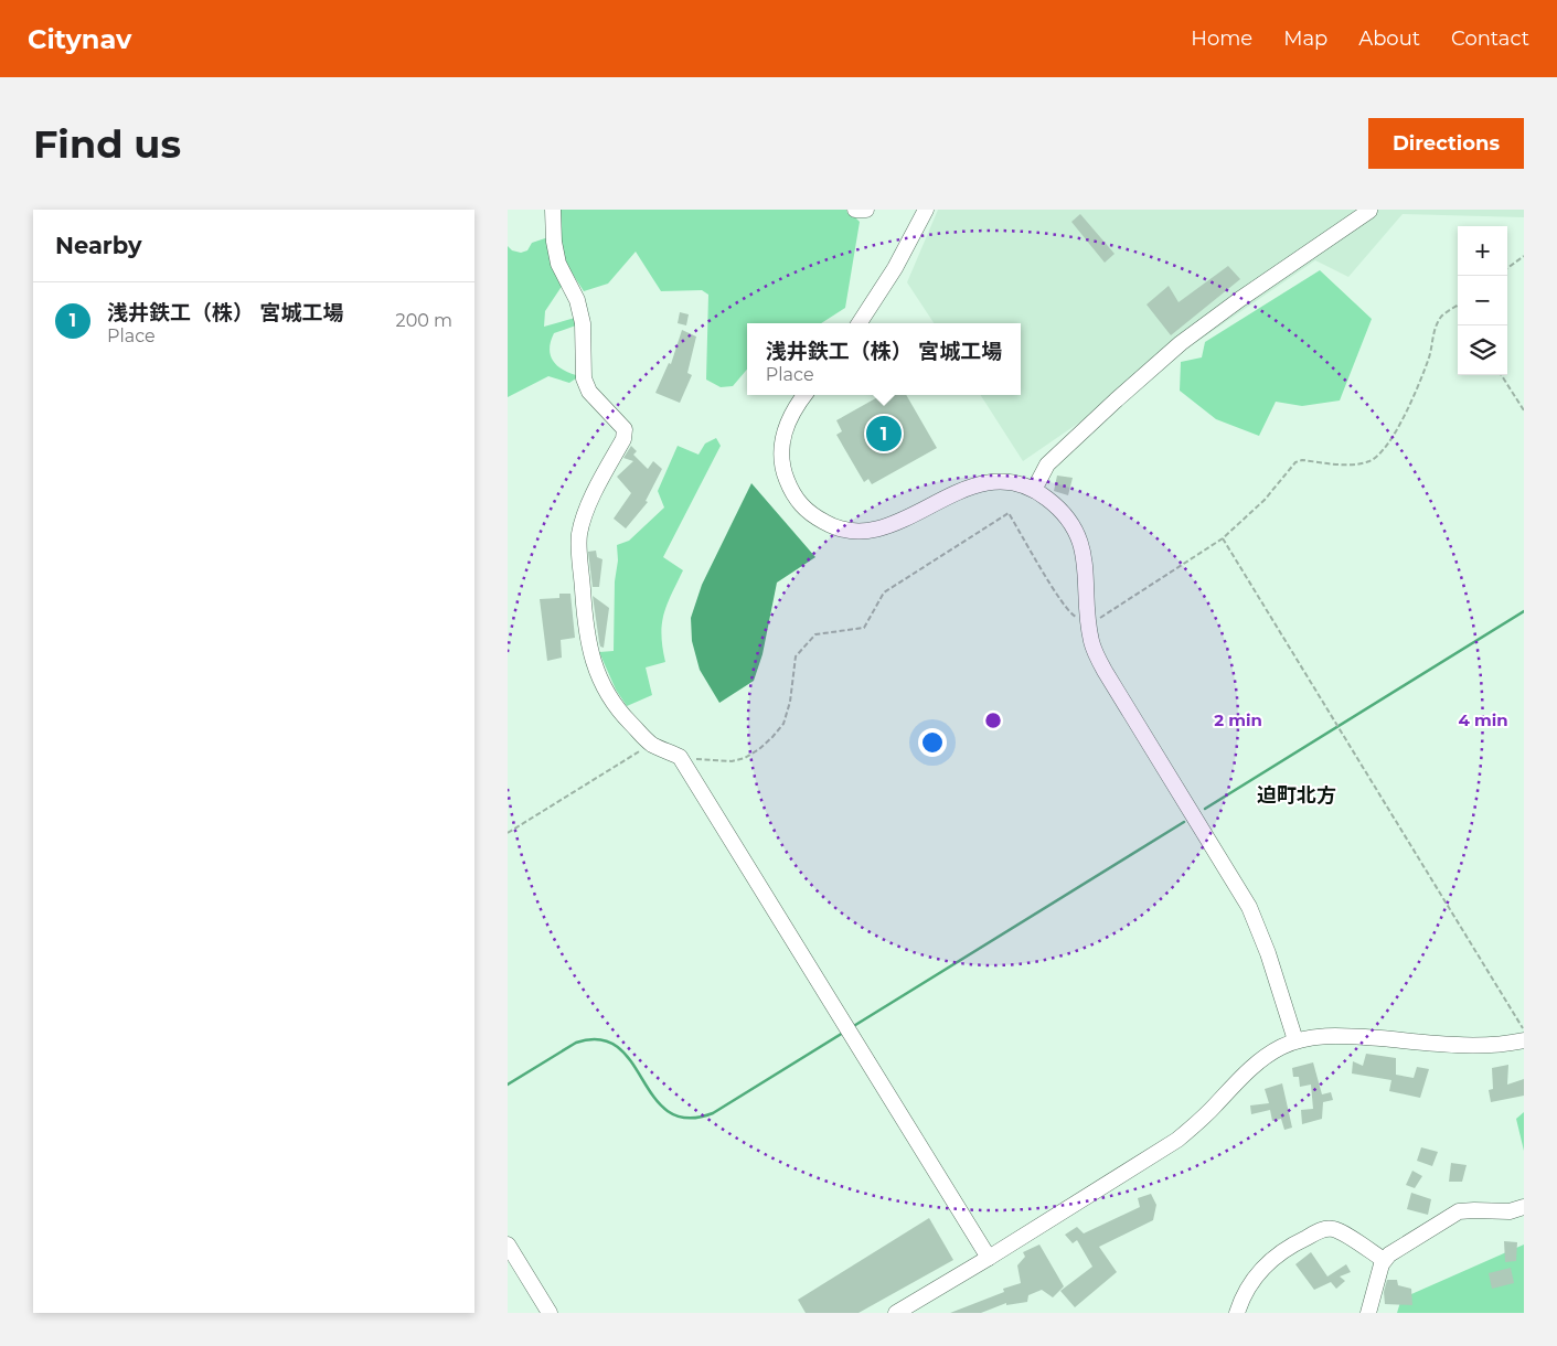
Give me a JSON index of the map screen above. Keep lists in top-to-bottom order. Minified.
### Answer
{"districts":["迫町北方"],"page":{"header":"Citynav","nav":["Home","Map","About","Contact"],"buttons":"Directions","title":"Find us","heading":"Nearby","map_buttons":["+","−"],"list":[{"mark":"1","name":"浅井鉄工（株） 宮城工場","note":"Place","value":"200 m"}],"popup":["浅井鉄工（株） 宮城工場","Place"],"pins":"1"},"rings":["2 min","4 min"]}
